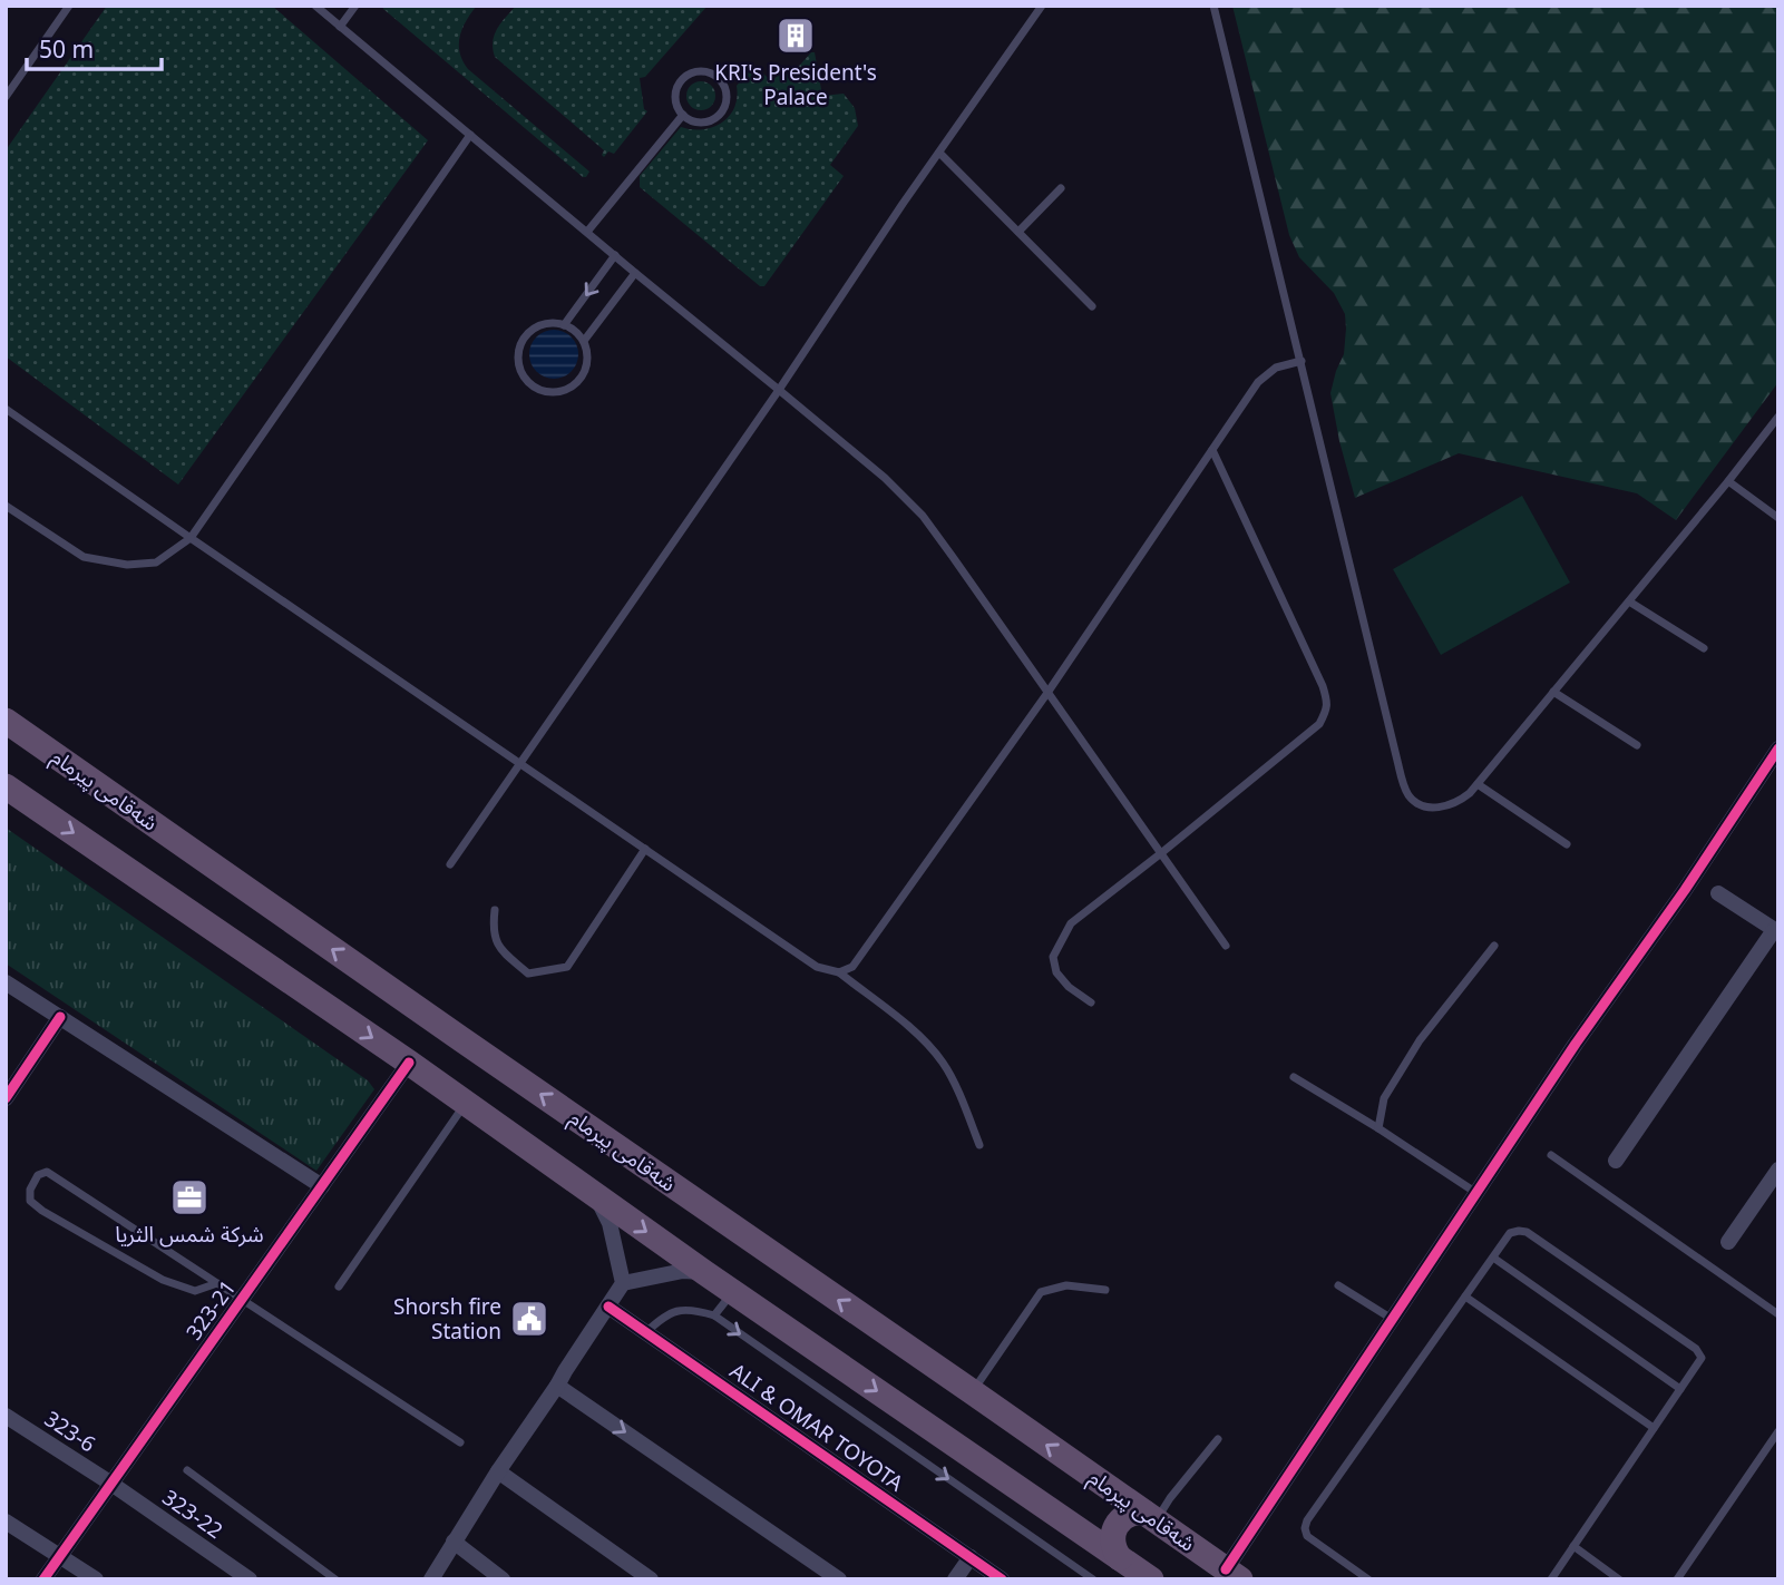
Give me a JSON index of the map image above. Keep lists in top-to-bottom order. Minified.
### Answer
{"streets":{"highway":["شەقامی پیرمام"],"street":["323-21","ALI & OMAR TOYOTA","323-6","323-22"]},"crossings":[["323-21","323-6"],["323-21","323-22"],["323-6","323-22"]],"places":{"building":["KRI's President's Palace"],"office":["شركة شمس الثريا"],"public building":["Shorsh fire Station"]},"scale_bar":"50 m"}
